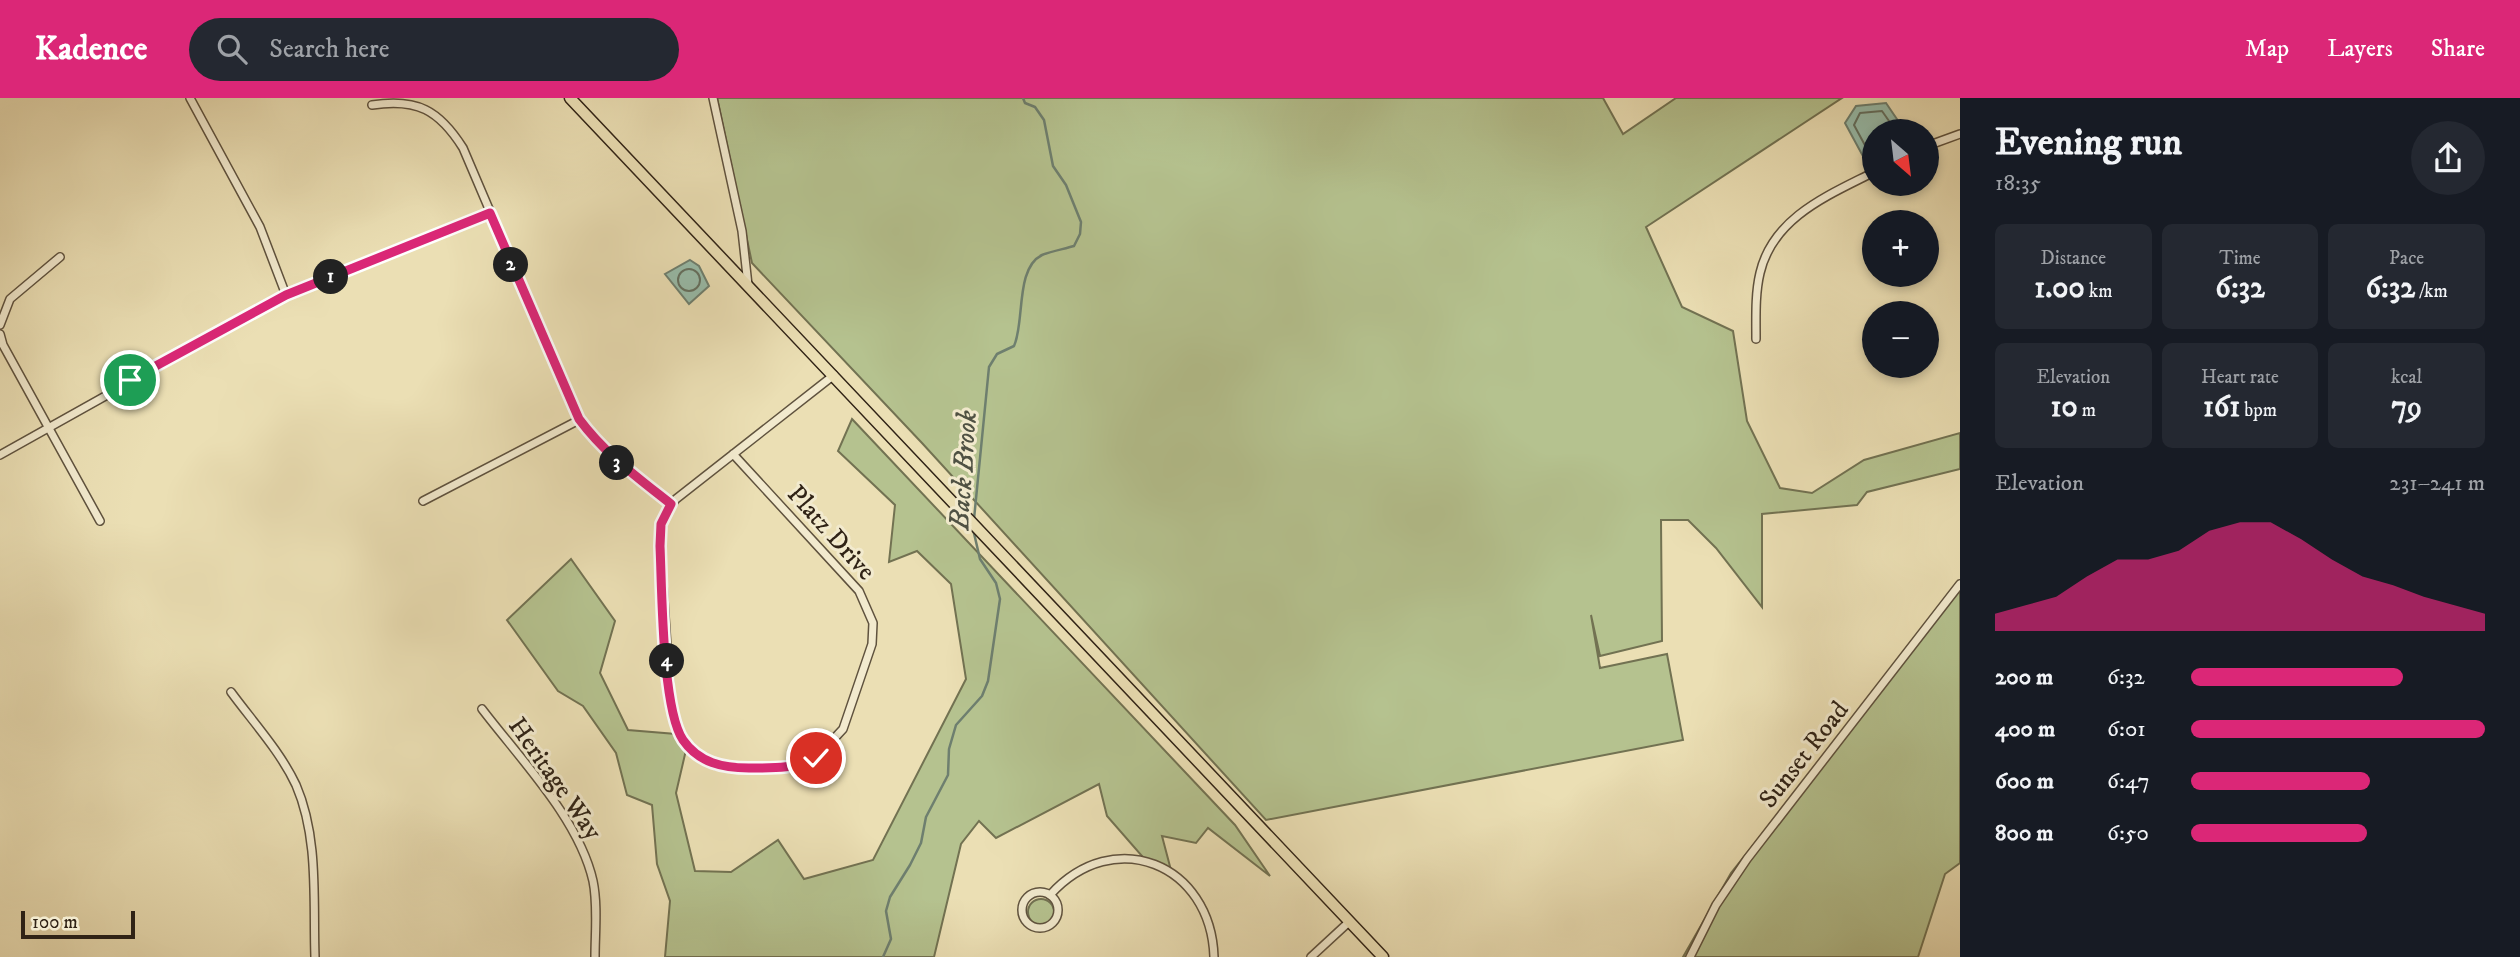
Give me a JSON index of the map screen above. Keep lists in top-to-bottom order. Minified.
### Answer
{"streets":{"street":["Platz Drive","Sunset Road","Heritage Way"]},"water":["Back Brook"],"scale_bar":"100 m","north":"bottom right","page":{"header":"Kadence","search":"Search here","nav":["Map","Layers","Share"],"heading":["Evening run","18:35"],"map_buttons":["+","−"],"stats":[["Distance","1.00 km"],["Time","6:32"],["Pace","6:32 /km"],["Elevation","10 m"],["Heart rate","161 bpm"],["kcal","79"]],"pins":["2","1","3","4"],"chart":["Elevation","231–241 m"],"list":[{"name":"200 m","note":"6:32"},{"name":"400 m","note":"6:01"},{"name":"600 m","note":"6:47"},{"name":"800 m","note":"6:50"}],"scale":"100 m"}}
